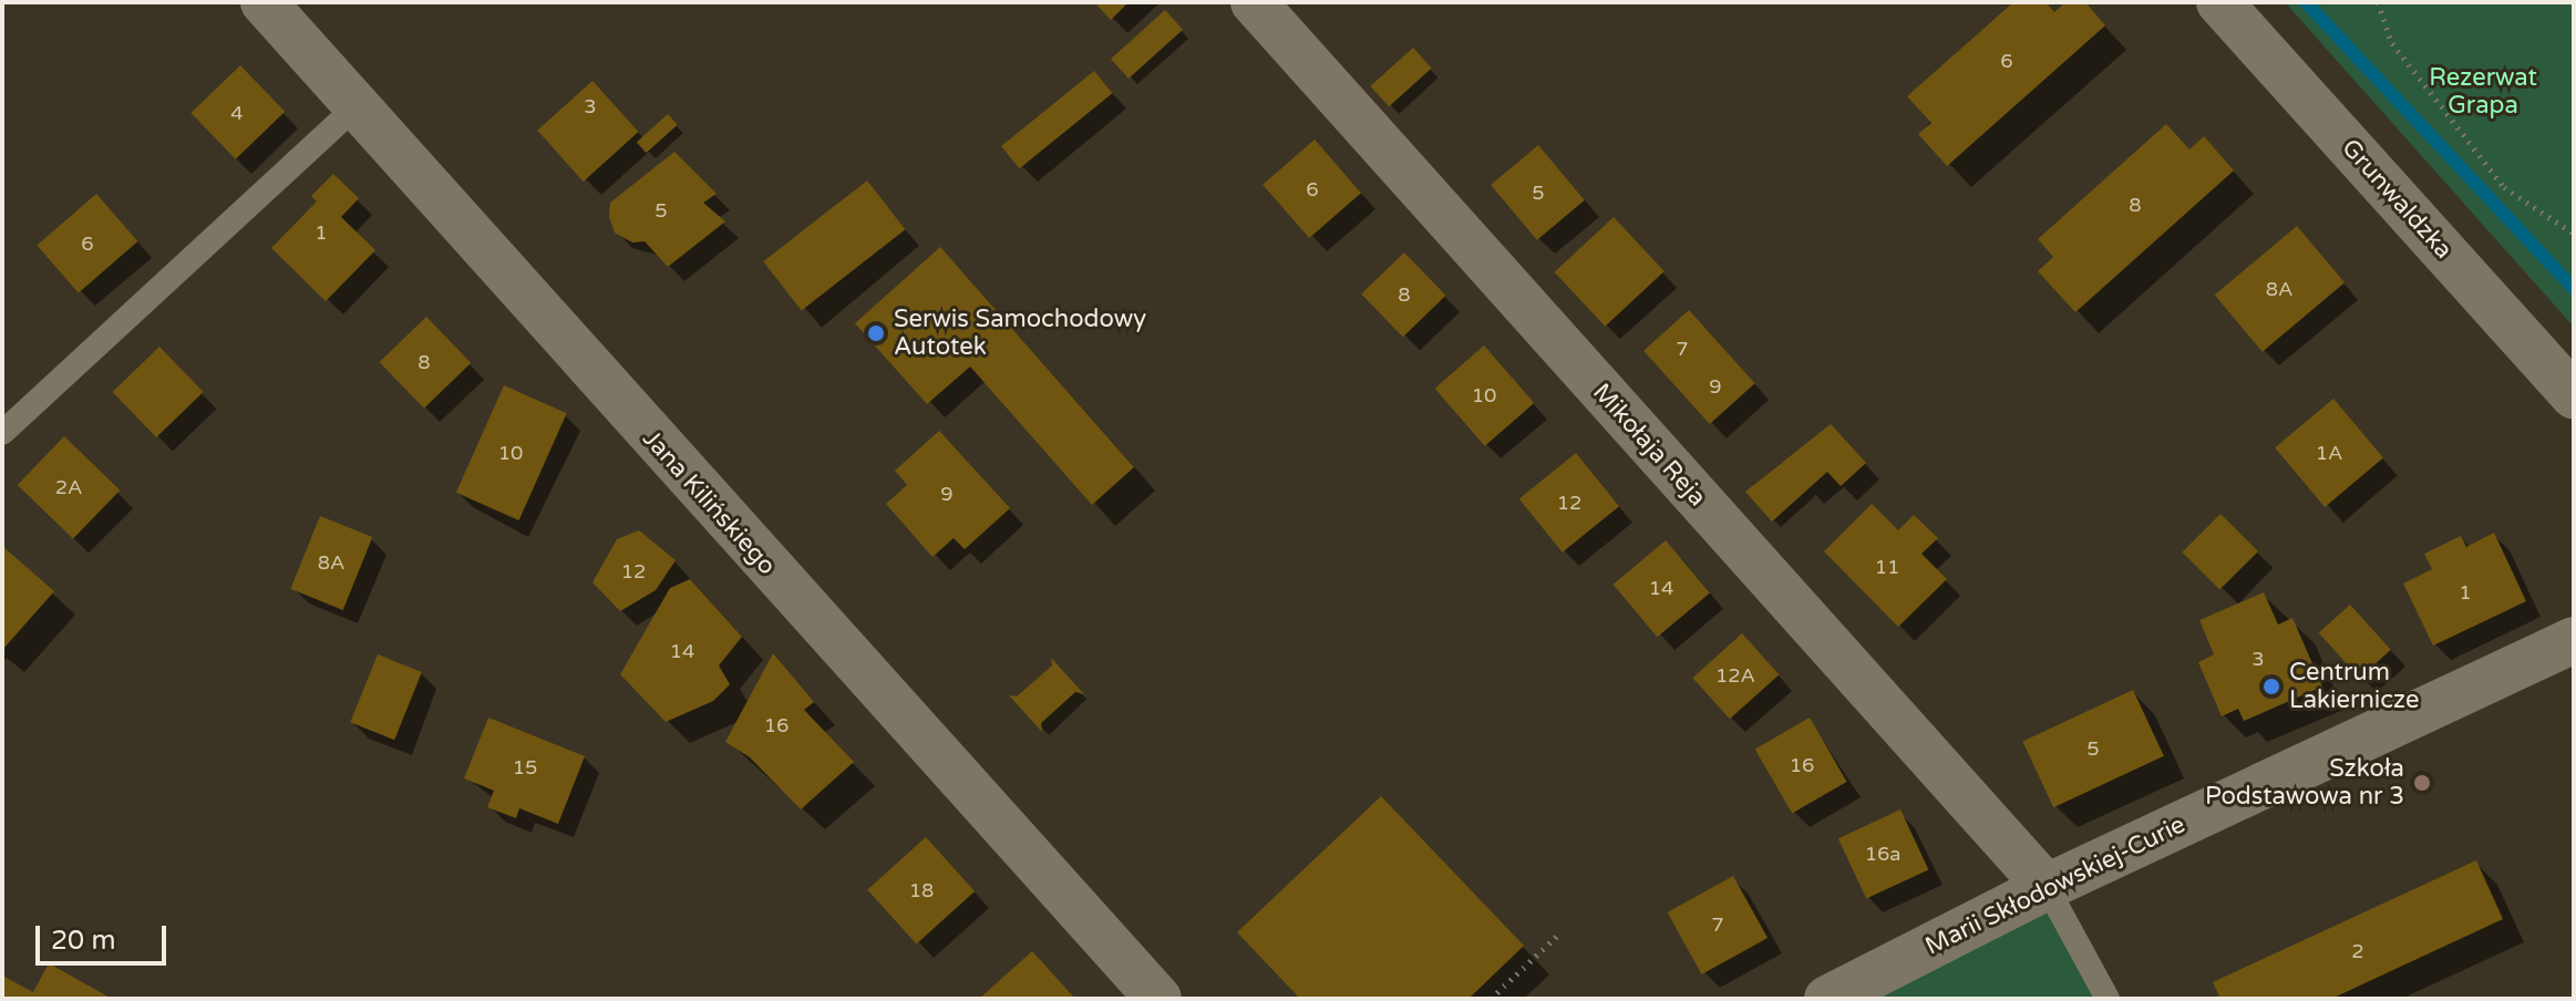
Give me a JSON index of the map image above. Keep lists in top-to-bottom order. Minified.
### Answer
{"streets":{"street":["Grunwaldzka","Mikołaja Reja","Jana Kilińskiego","Marii Skłodowskiej-Curie"]},"crossings":[["Mikołaja Reja","Marii Skłodowskiej-Curie"]],"parks":["Rezerwat Grapa"],"places":["Serwis Samochodowy Autotek","Centrum Lakiernicze","Szkoła Podstawowa nr 3"],"house_numbers":["6","3","4","6","5","8","5","1","6","8A","8","7","8","9","10","10","1A","2A","9","12","8A","11","12","14","1","14","3","12A","16","5","16","15","16a","18","7","2"],"scale_bar":"20 m"}
